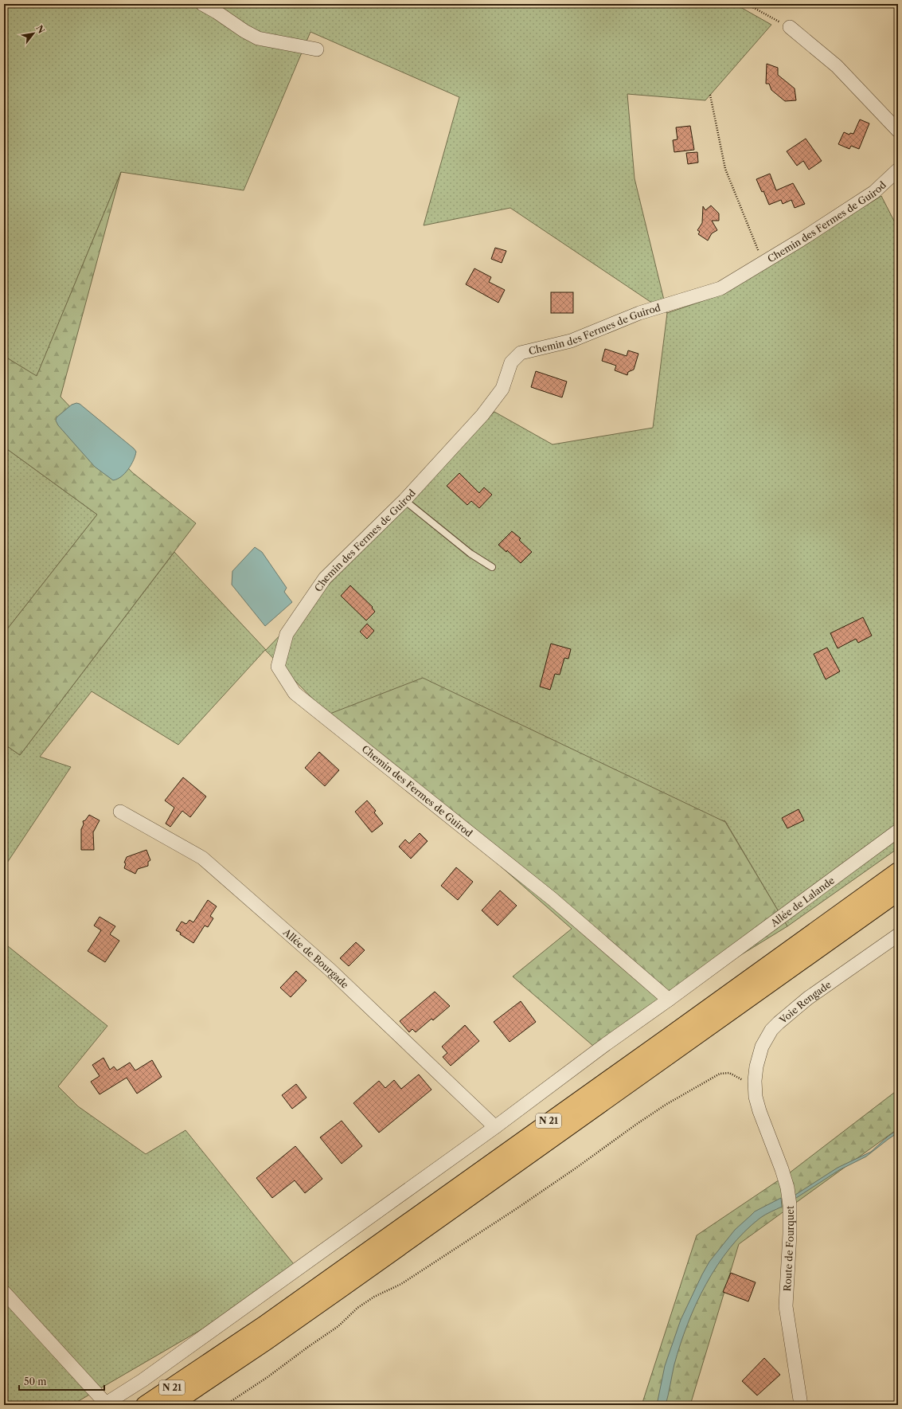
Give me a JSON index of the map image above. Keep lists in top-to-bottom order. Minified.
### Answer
{"streets":{"highway":["N 21"],"street":["Chemin des Fermes de Guirod","Allée de Lalande","Allée de Bourgade","Voie Rengade","Route de Fourquet"]},"crossings":[["Chemin des Fermes de Guirod","Allée de Lalande"],["Allée de Lalande","Allée de Bourgade"],["Voie Rengade","Route de Fourquet"]],"scale_bar":"50 m","north":"top right"}
